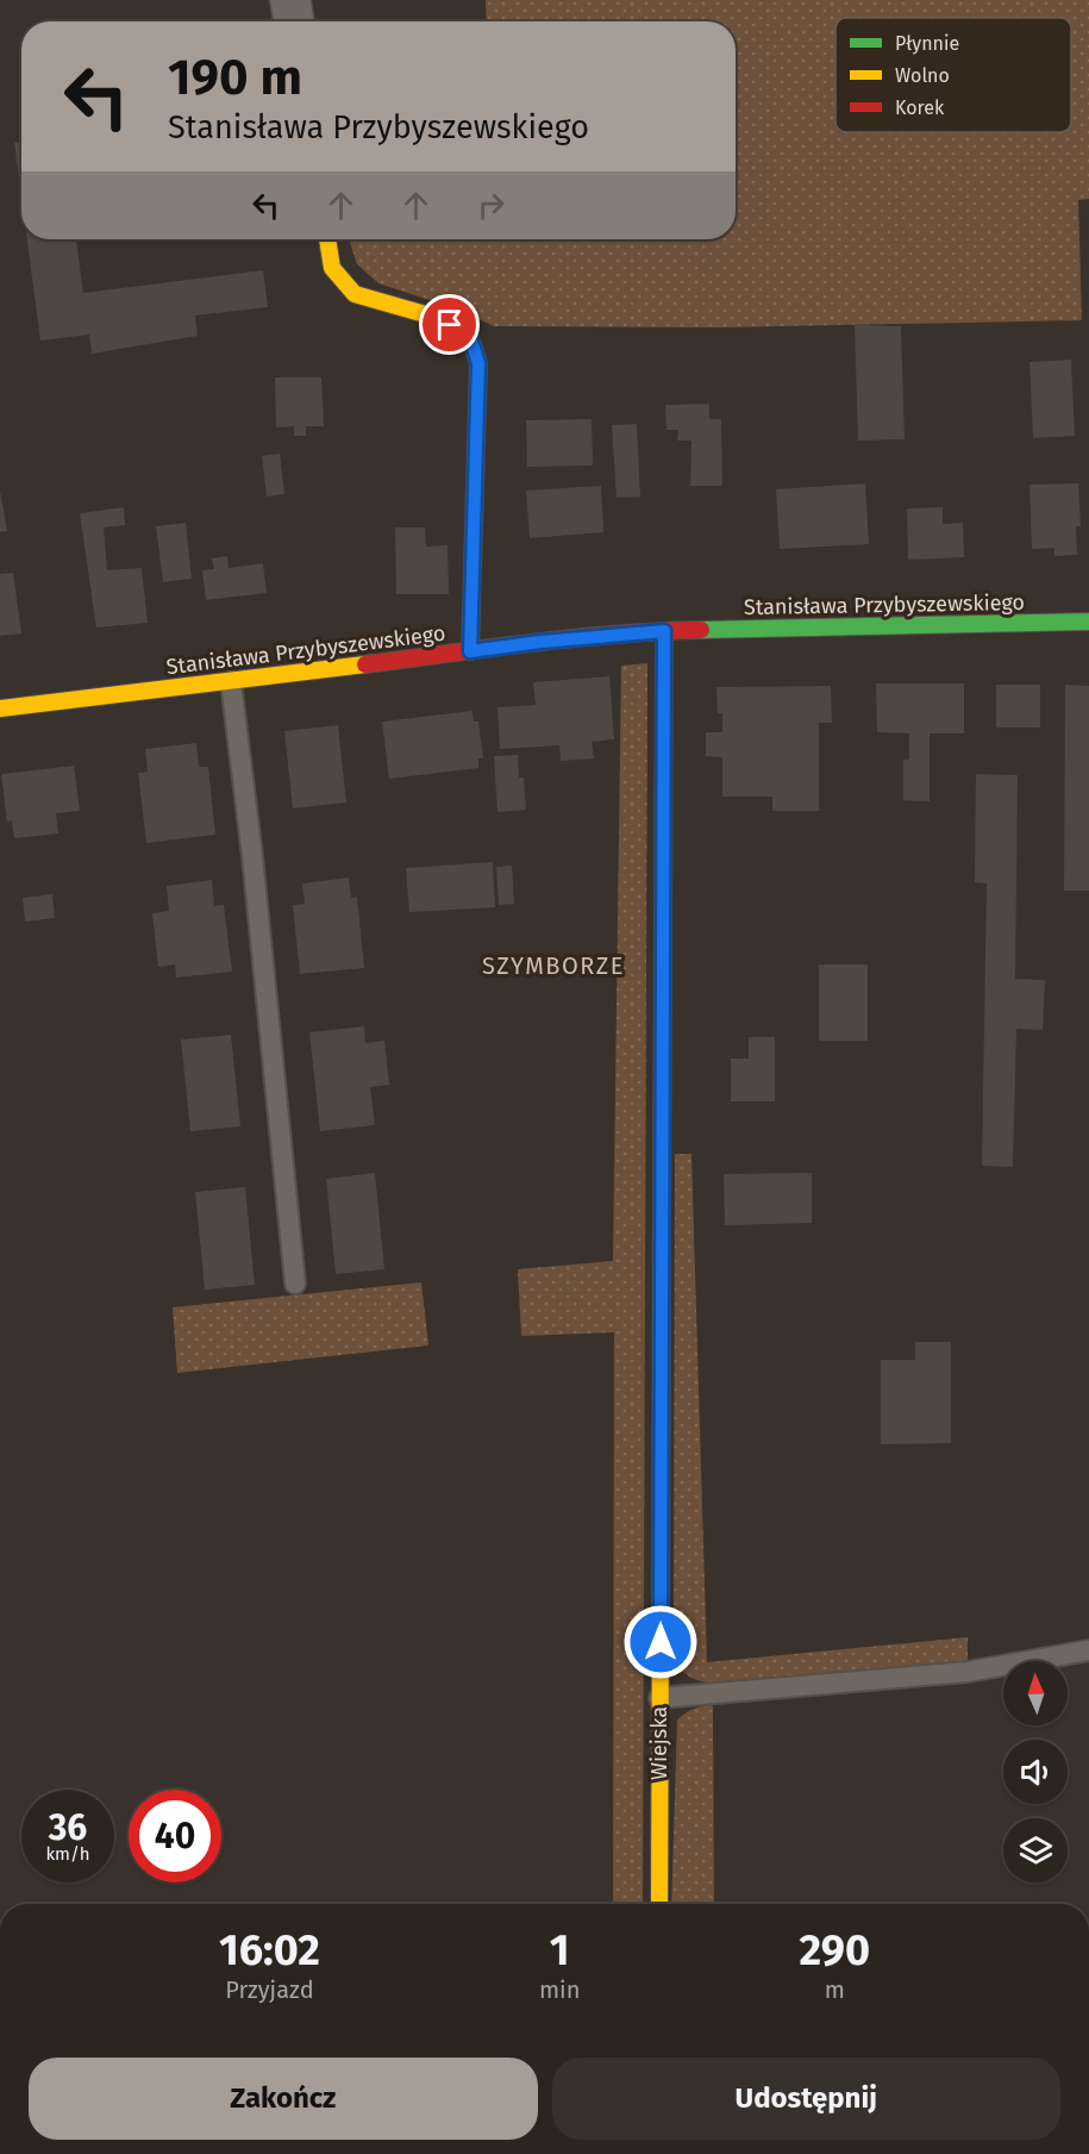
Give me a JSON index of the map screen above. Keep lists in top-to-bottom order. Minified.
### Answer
{"streets":{"street":["Stanisława Przybyszewskiego","Wiejska"]},"crossings":[["Stanisława Przybyszewskiego","Wiejska"]],"districts":["SZYMBORZE"],"legend":["Płynnie","Wolno","Korek"],"north":"top","page":{"turn":["190 m","Stanisława Przybyszewskiego"],"speed":"36 km/h","limit":"40","eta":["16:02","Przyjazd","1","min","290","m"],"buttons":["Zakończ","Udostępnij"]}}
